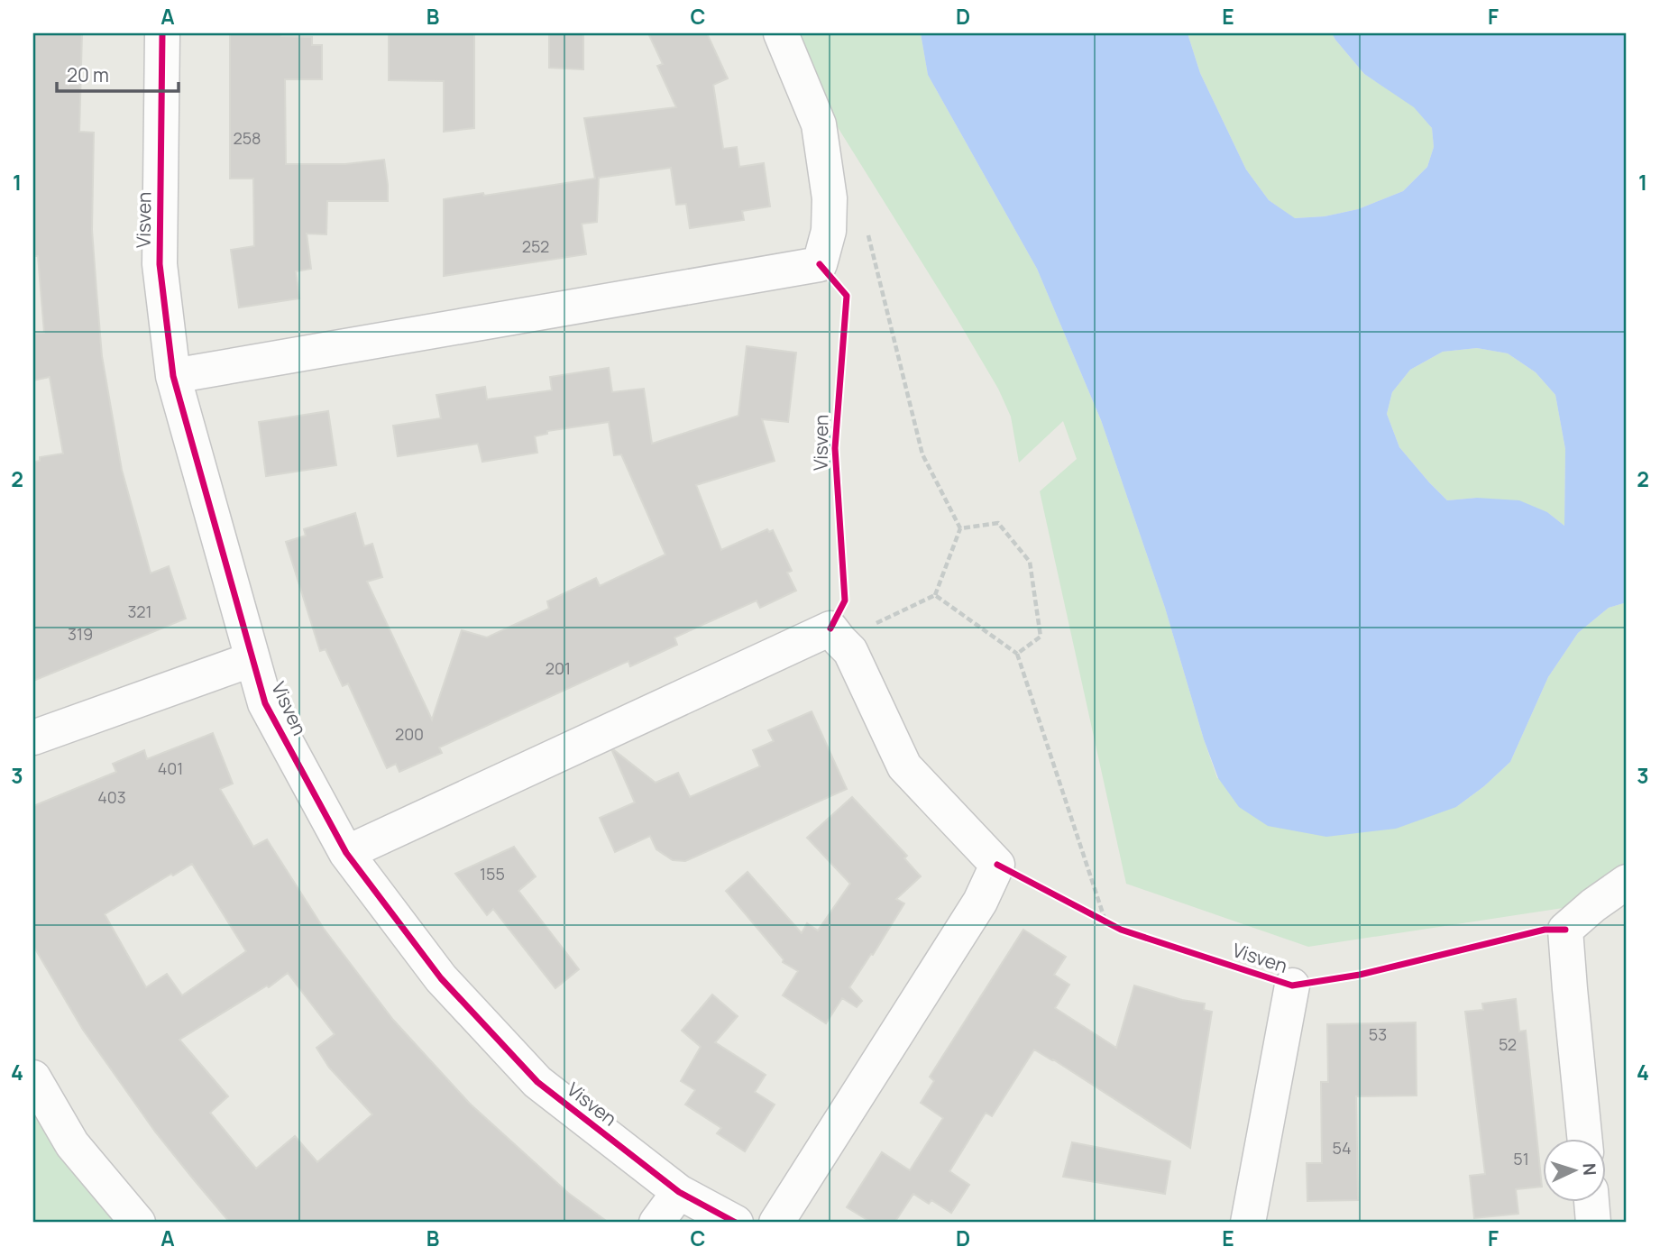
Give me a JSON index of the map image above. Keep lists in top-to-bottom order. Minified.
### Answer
{"streets":{"street":["Visven"]},"house_numbers":["258","252","321","319","201","200","401","403","155","53","52","54","51"],"scale_bar":"20 m","north":"right","grid":{"columns":["A","B","C","D","E","F"],"rows":["1","2","3","4"]}}
